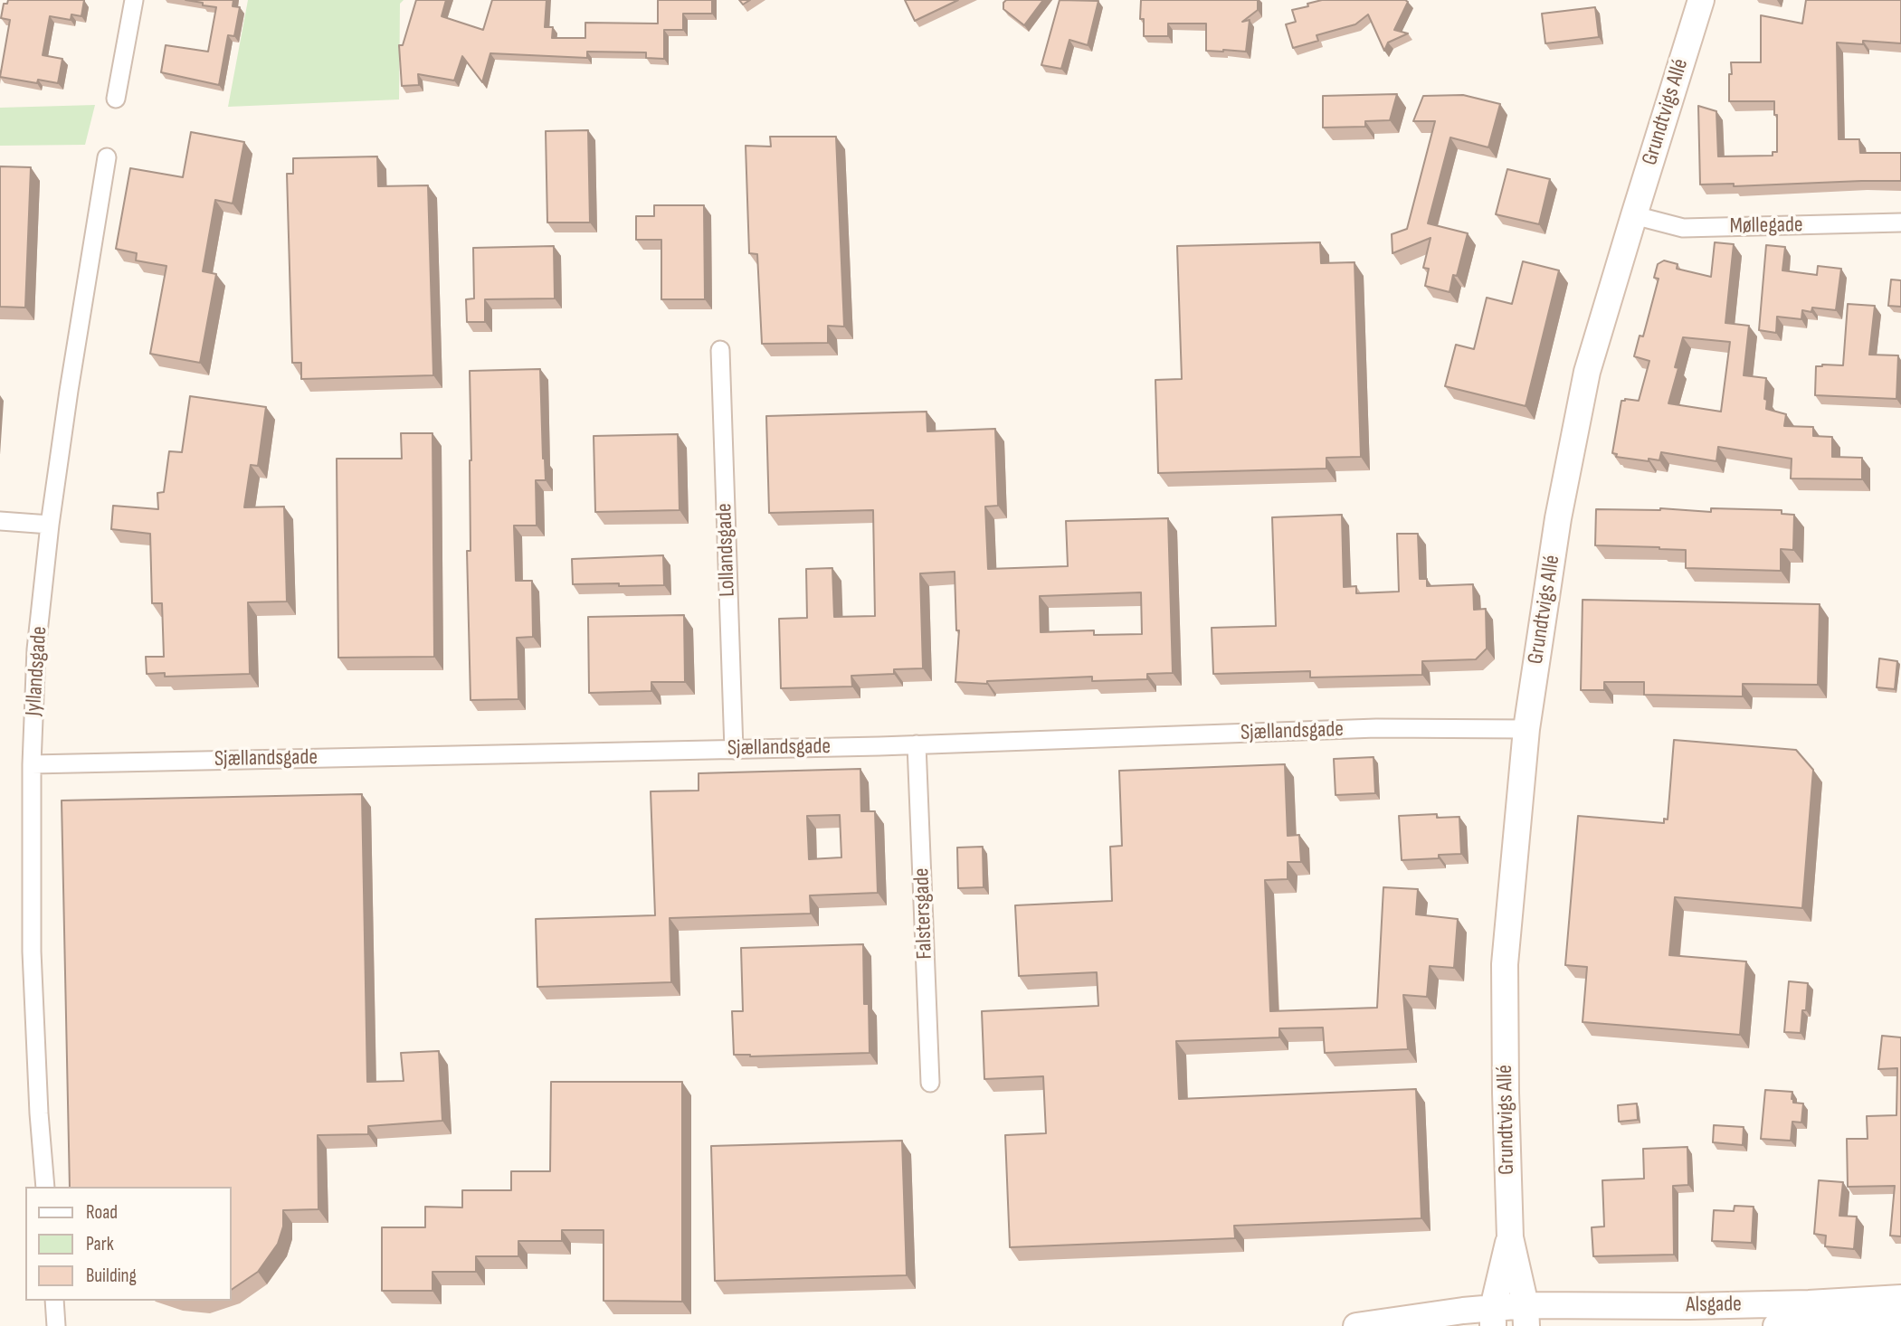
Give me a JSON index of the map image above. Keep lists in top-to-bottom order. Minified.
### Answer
{"streets":{"street":["Grundtvigs Allé","Møllegade","Lollandsgade","Jyllandsgade","Sjællandsgade","Falstersgade","Alsgade"]},"crossings":[["Grundtvigs Allé","Møllegade"],["Grundtvigs Allé","Sjællandsgade"],["Grundtvigs Allé","Alsgade"],["Lollandsgade","Sjællandsgade"],["Jyllandsgade","Sjællandsgade"],["Sjællandsgade","Falstersgade"]],"legend":["Road","Park","Building"]}
